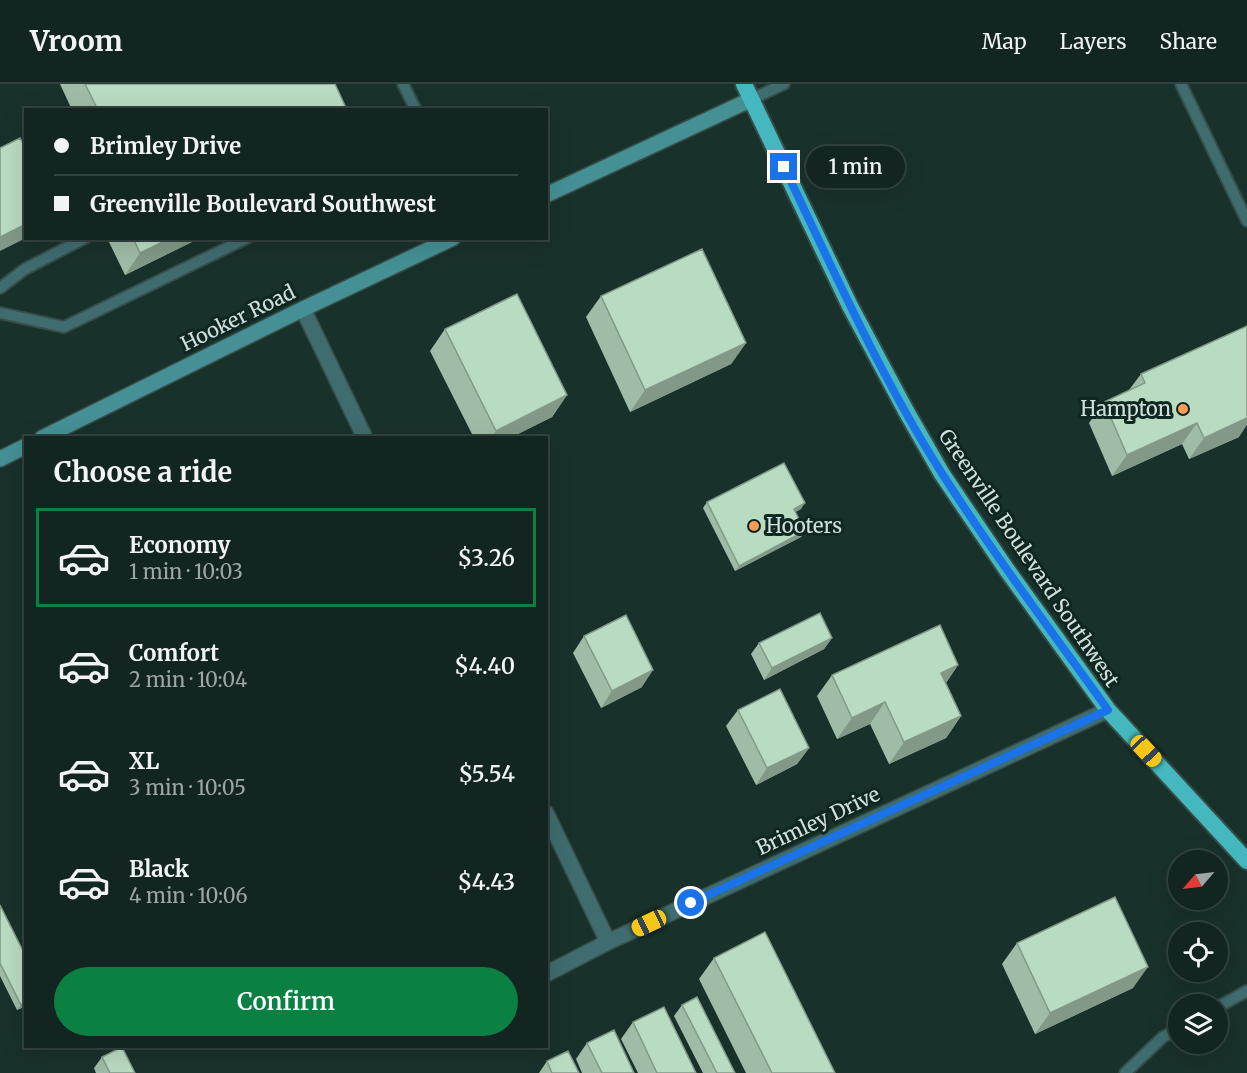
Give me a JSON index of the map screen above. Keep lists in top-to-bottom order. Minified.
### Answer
{"streets":{"highway":["Greenville Boulevard Southwest"],"main road":["Hooker Road"],"street":["Brimley Drive"]},"crossings":[["Greenville Boulevard Southwest","Brimley Drive"]],"places":["Hampton","Hooters"],"north":"bottom left","page":{"header":"Vroom","nav":["Map","Layers","Share"],"banner":["Brimley Drive","Greenville Boulevard Southwest"],"bubble":"1 min","heading":"Choose a ride","list":[{"name":"Economy","note":"1 min · 10:03","value":"$3.26"},{"name":"Comfort","note":"2 min · 10:04","value":"$4.40"},{"name":"XL","note":"3 min · 10:05","value":"$5.54"},{"name":"Black","note":"4 min · 10:06","value":"$4.43"}],"buttons":"Confirm"}}
